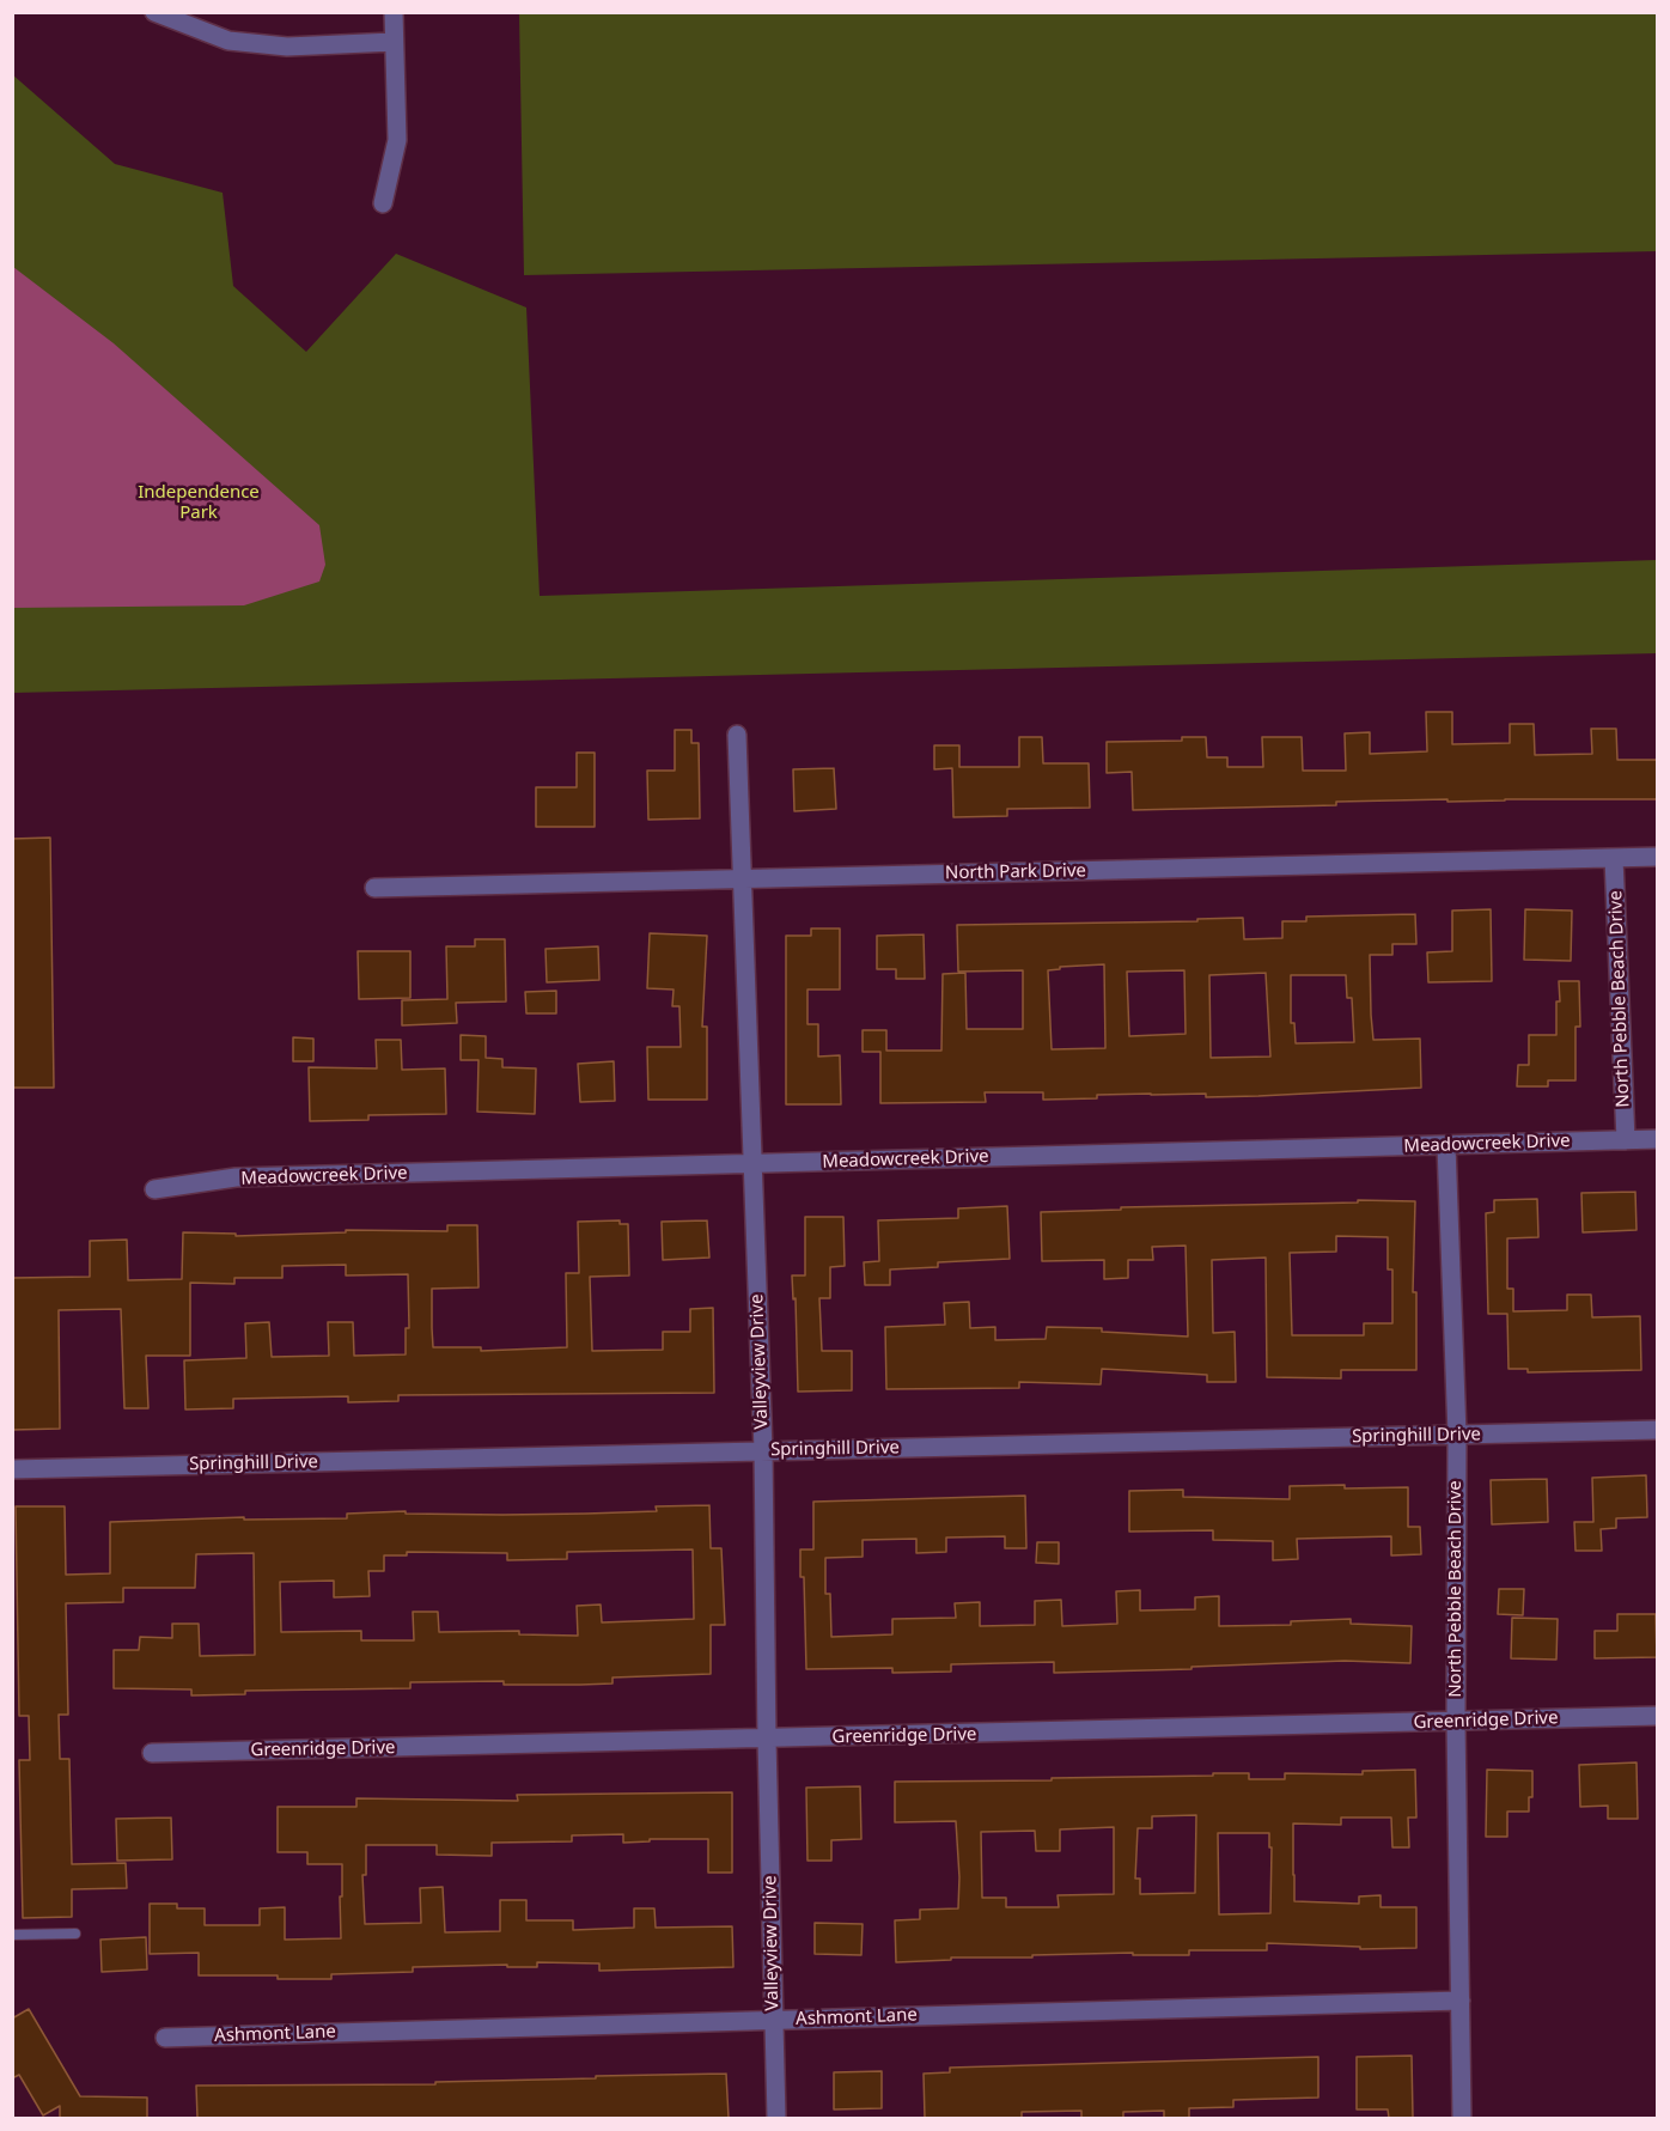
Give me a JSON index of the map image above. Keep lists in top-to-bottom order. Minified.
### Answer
{"streets":{"street":["North Park Drive","North Pebble Beach Drive","Meadowcreek Drive","Valleyview Drive","Springhill Drive","Greenridge Drive","Ashmont Lane"]},"crossings":[["North Park Drive","North Pebble Beach Drive"],["North Park Drive","Valleyview Drive"],["North Pebble Beach Drive","Meadowcreek Drive"],["North Pebble Beach Drive","Springhill Drive"],["North Pebble Beach Drive","Greenridge Drive"],["North Pebble Beach Drive","Ashmont Lane"],["Meadowcreek Drive","Valleyview Drive"],["Valleyview Drive","Springhill Drive"],["Valleyview Drive","Greenridge Drive"],["Valleyview Drive","Ashmont Lane"]],"parks":["Independence Park"]}
